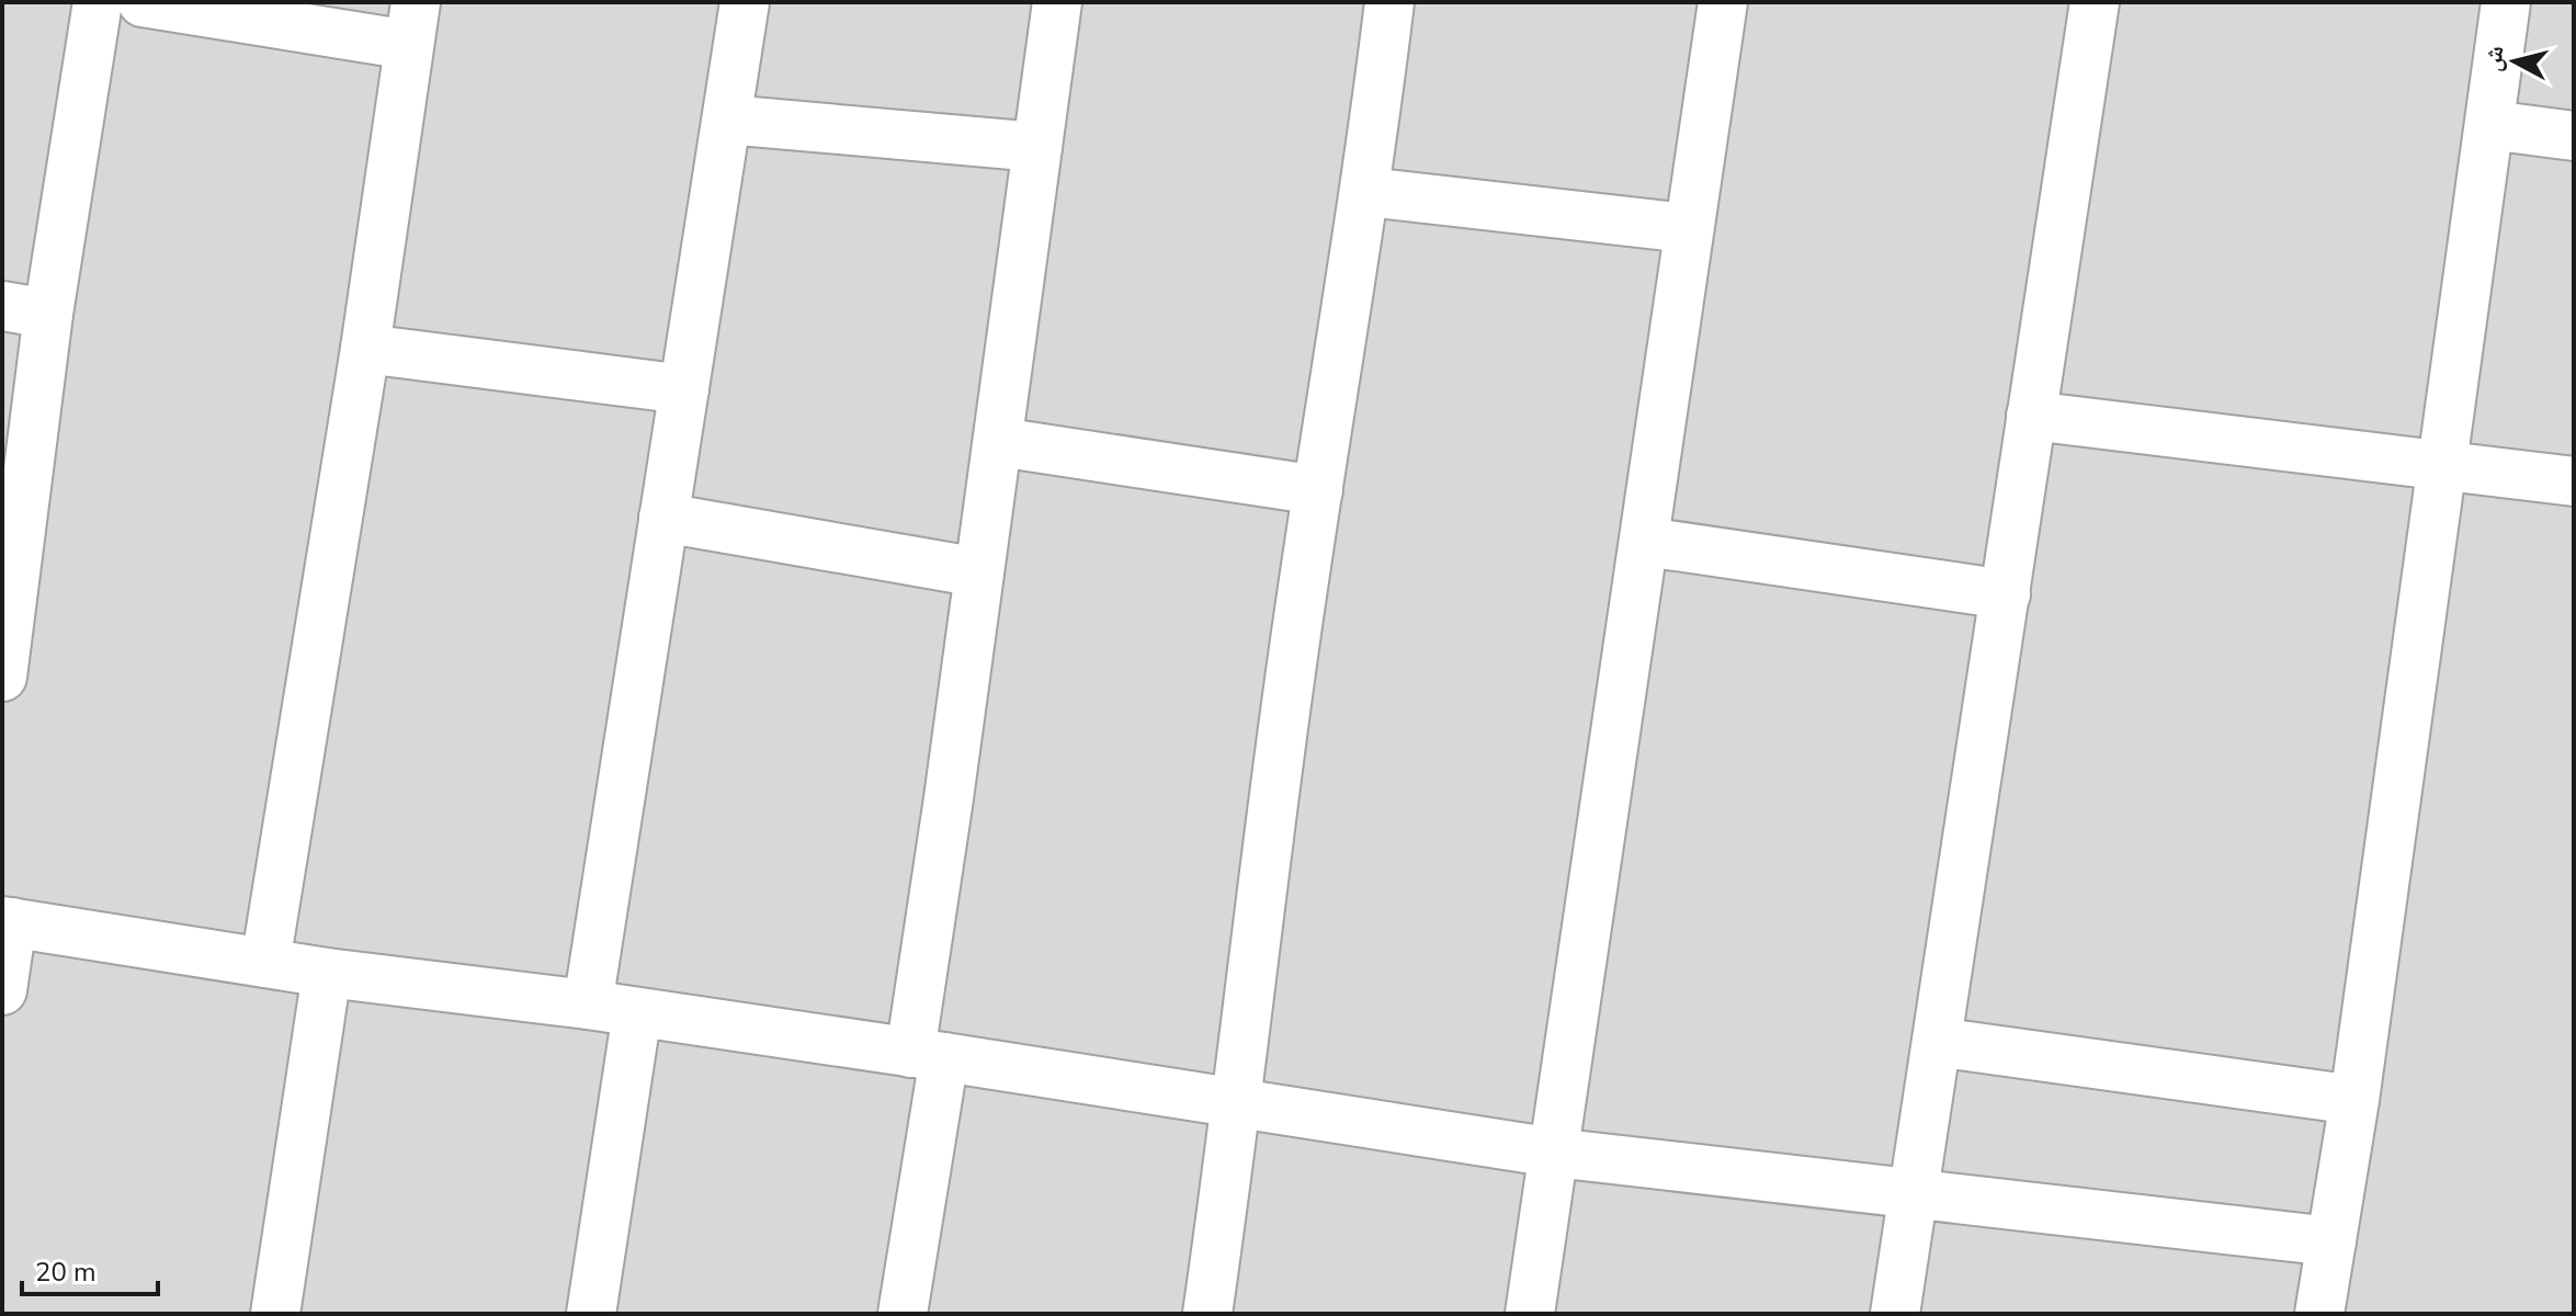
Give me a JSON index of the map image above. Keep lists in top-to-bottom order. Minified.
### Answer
{"scale_bar":"20 m","north":"left"}
